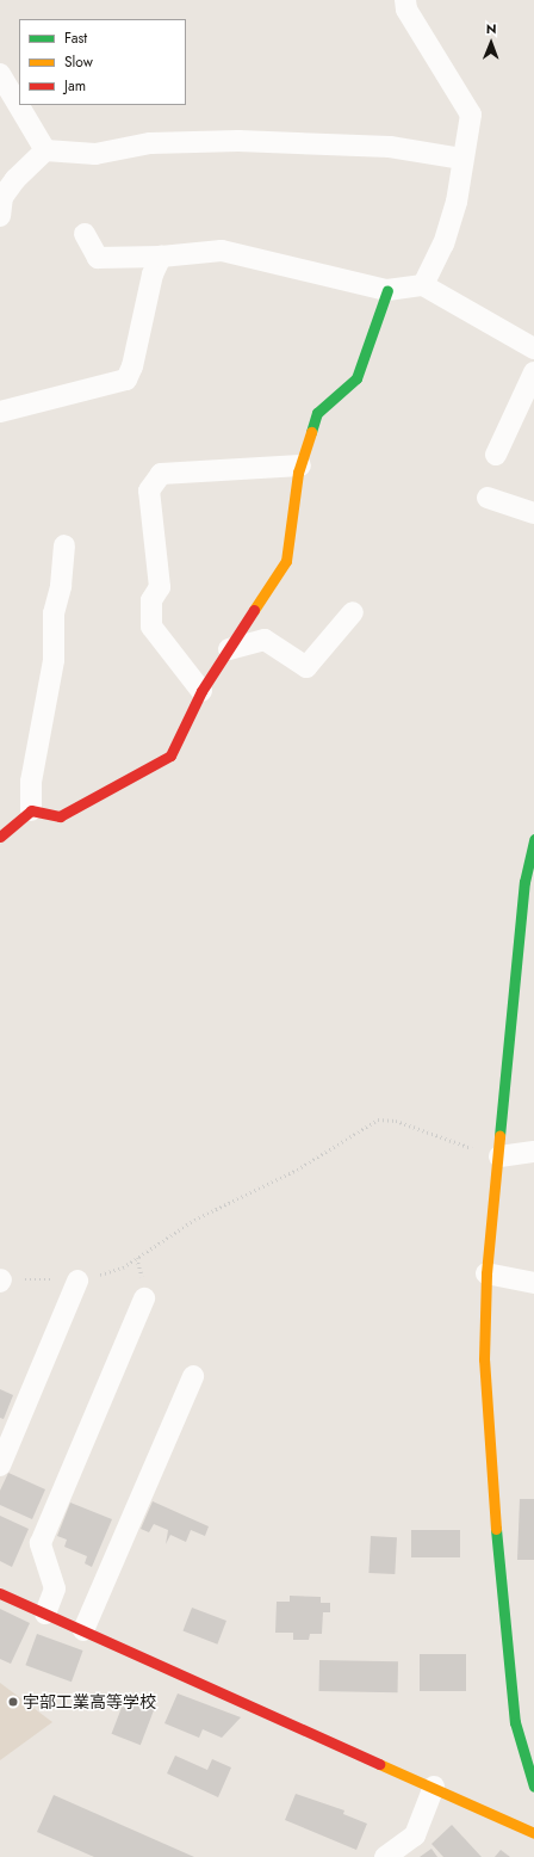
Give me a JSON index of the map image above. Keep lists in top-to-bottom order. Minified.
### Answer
{"places":["宇部工業高等学校"],"legend":["Fast","Slow","Jam"],"north":"top"}
